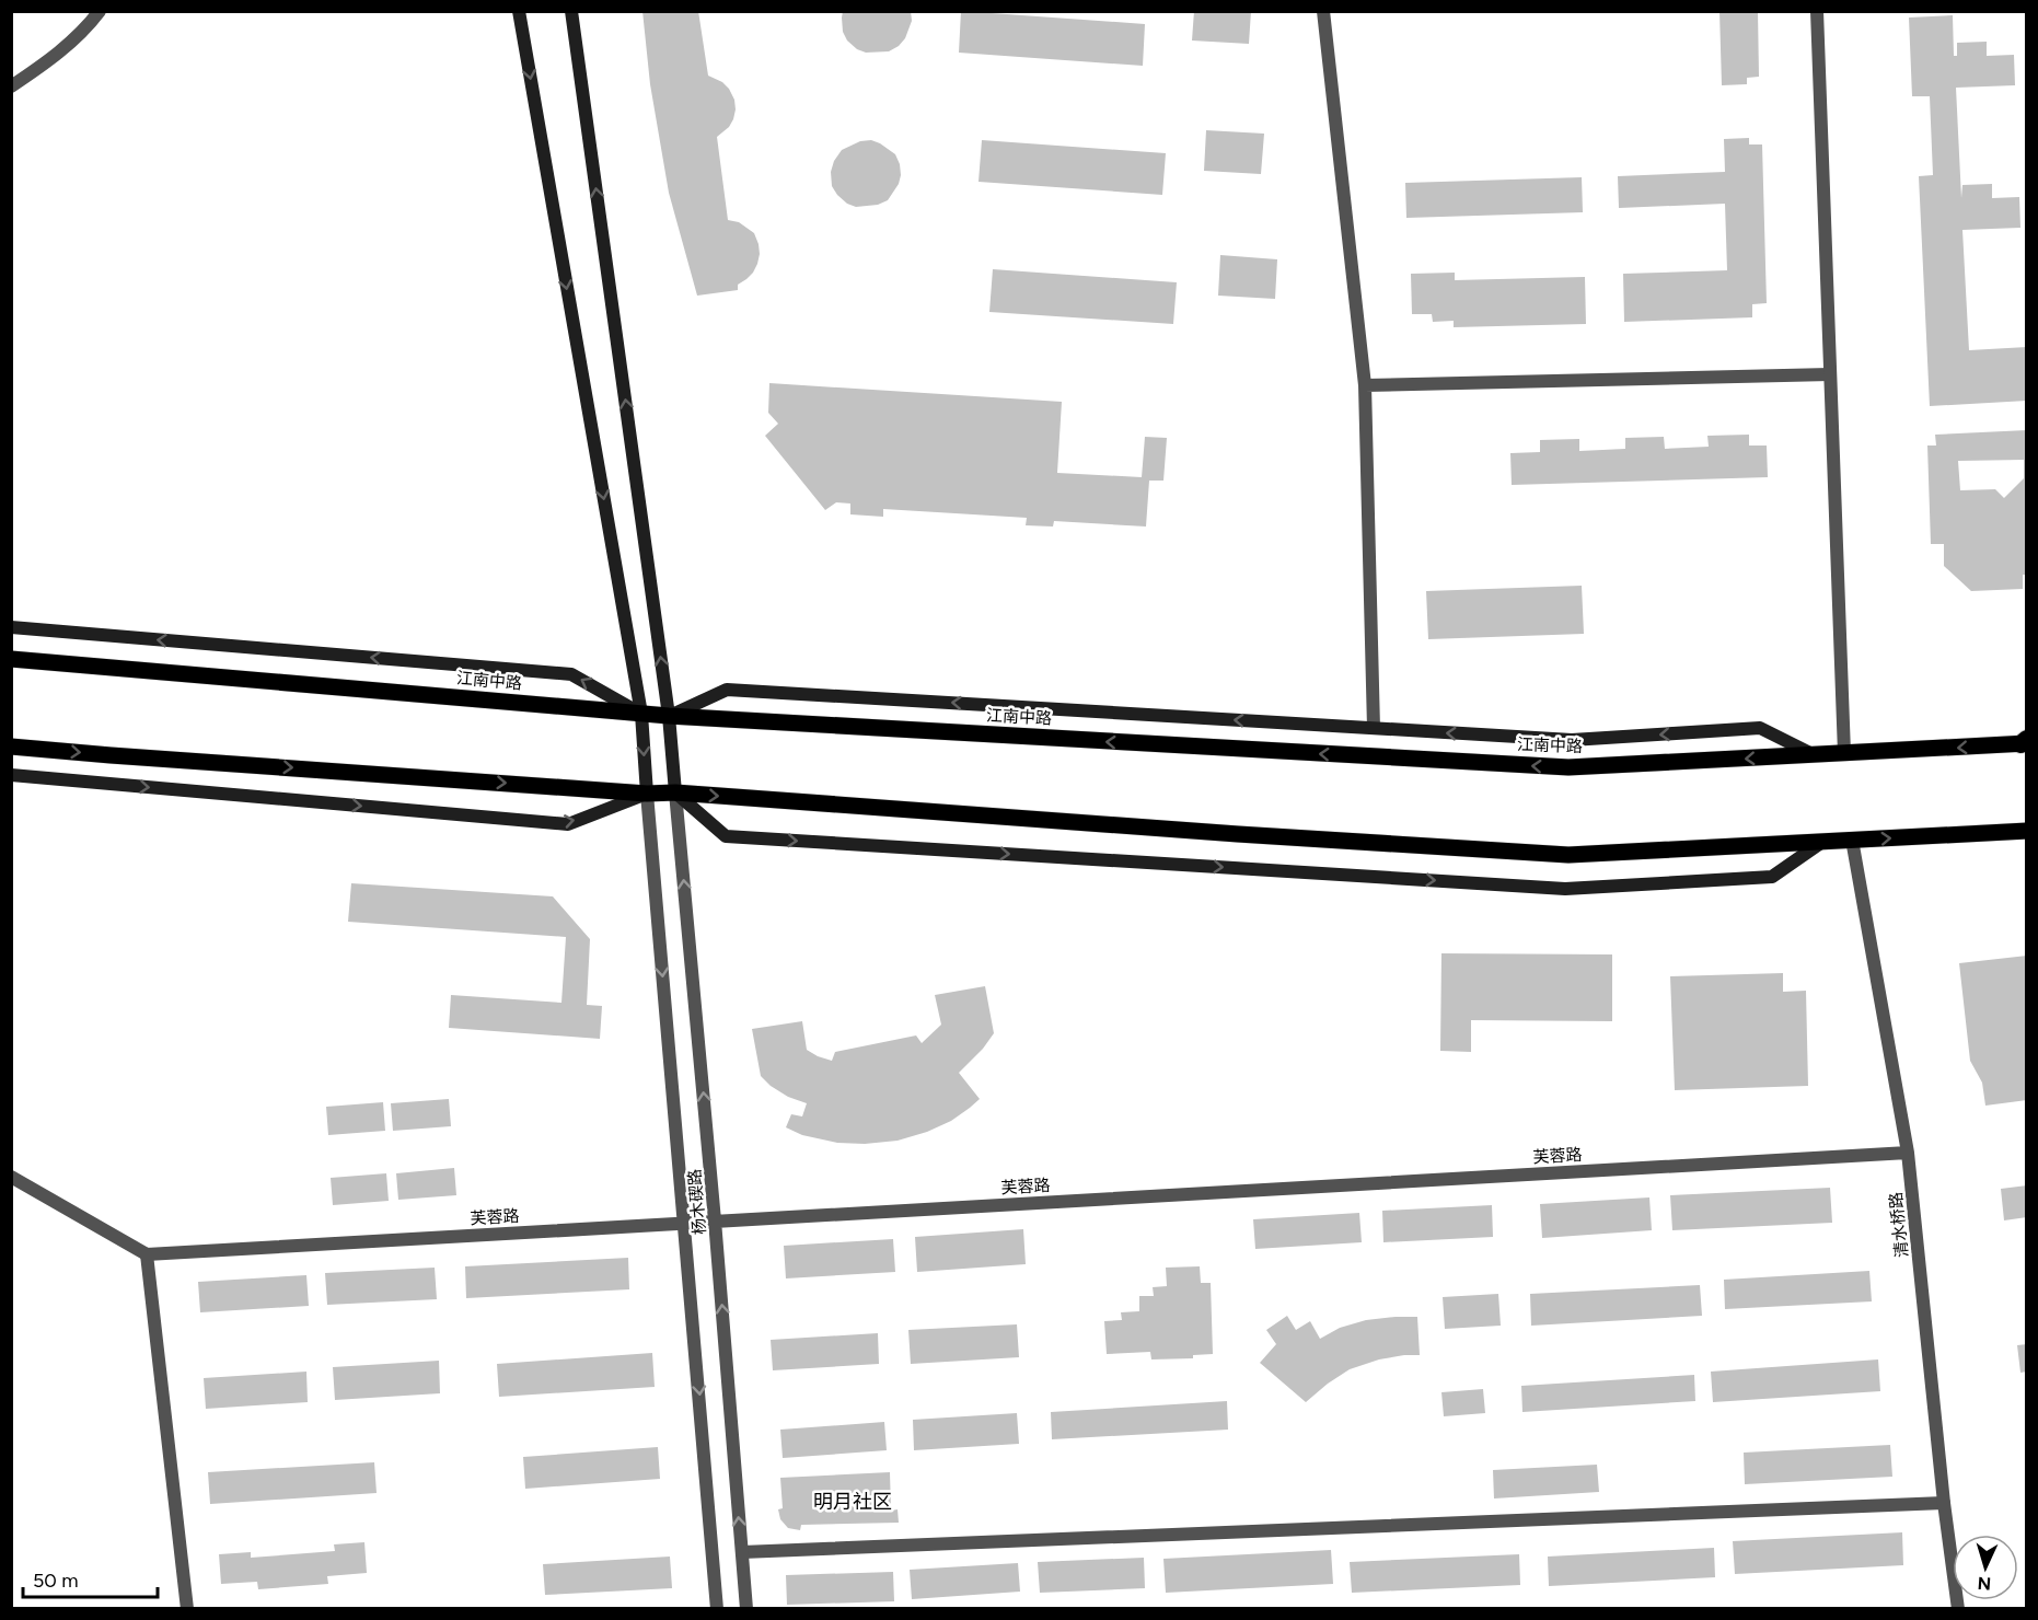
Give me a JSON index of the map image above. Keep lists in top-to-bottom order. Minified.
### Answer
{"streets":{"main road":["江南中路"],"street":["芙蓉路","杨木碶路","清水桥路"]},"crossings":[["芙蓉路","杨木碶路"],["芙蓉路","清水桥路"]],"districts":["明月社区"],"scale_bar":"50 m","north":"bottom"}
